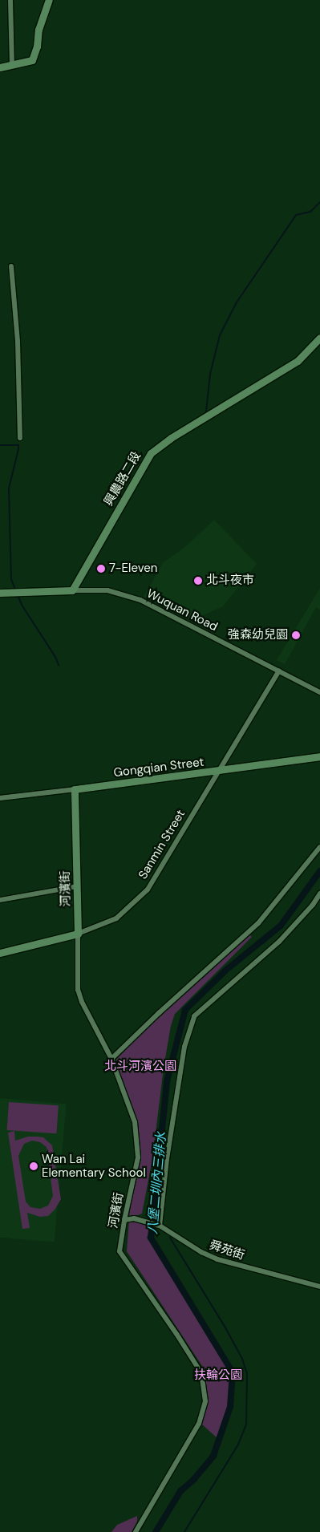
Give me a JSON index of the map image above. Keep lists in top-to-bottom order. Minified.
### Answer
{"streets":{"street":["興農路二段","Wuquan Road","Gongqian Street","Sanmin Street","河濱街","舜苑街"]},"crossings":[["興農路二段","Wuquan Road"],["Wuquan Road","Sanmin Street"],["Gongqian Street","Sanmin Street"],["Gongqian Street","河濱街"],["Sanmin Street","河濱街"],["河濱街","舜苑街"]],"water":["八堡二圳內三排水"],"parks":["北斗河濱公園","扶輪公園"],"places":["7-Eleven","北斗夜市","強森幼兒園","Wan Lai Elementary School"]}
